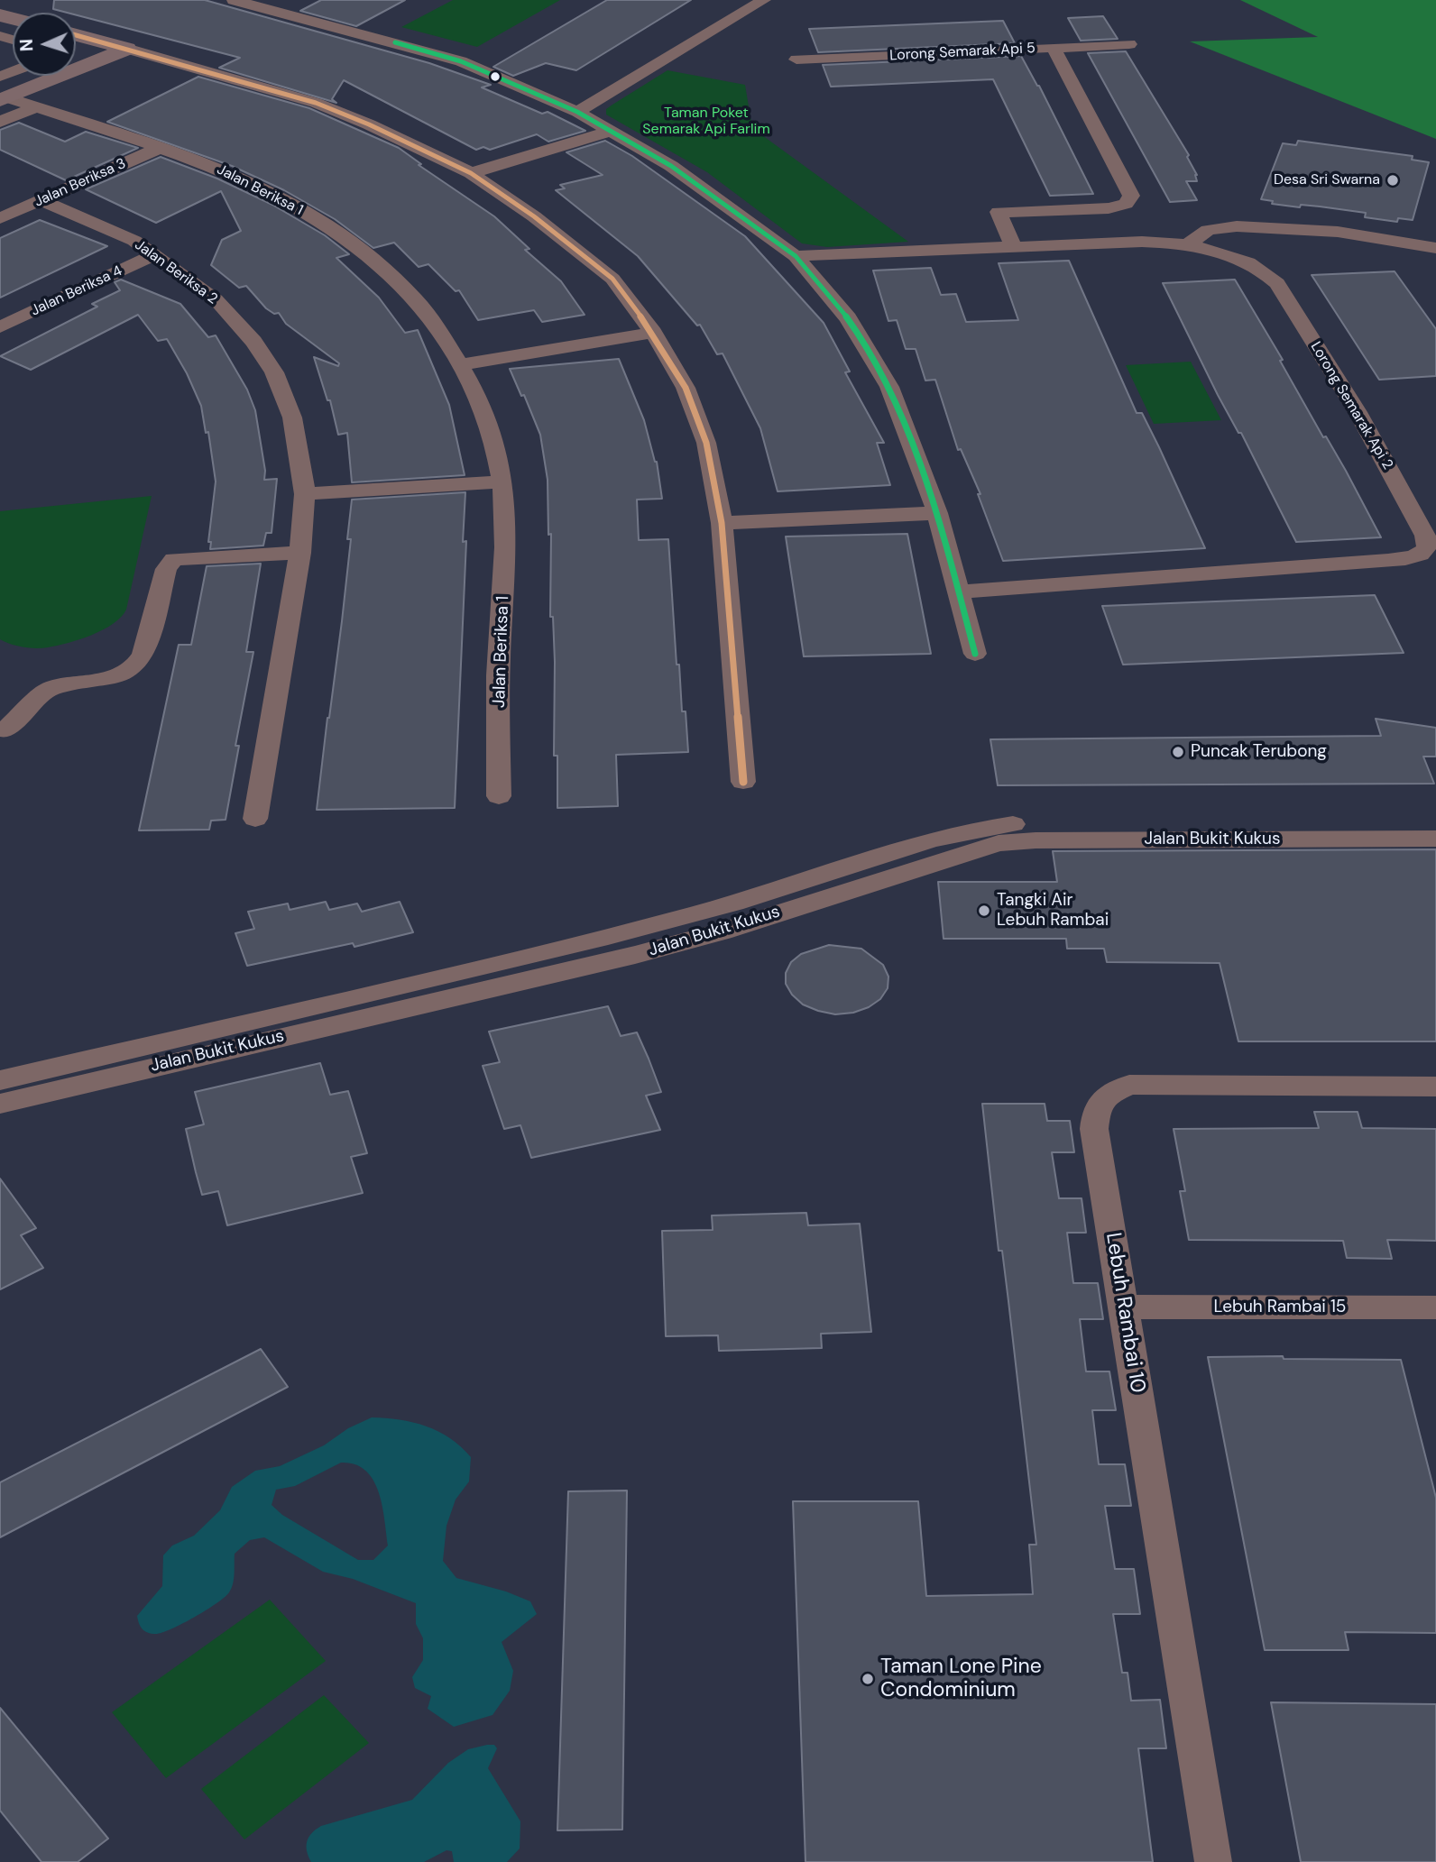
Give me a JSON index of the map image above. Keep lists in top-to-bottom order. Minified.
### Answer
{"streets":{"street":["Lorong Semarak Api 5","Jalan Beriksa 3","Jalan Beriksa 1","Jalan Beriksa 2","Jalan Beriksa 4","Lorong Semarak Api 2","Jalan Bukit Kukus","Lebuh Rambai 15","Lebuh Rambai 10"]},"crossings":[["Jalan Beriksa 3","Jalan Beriksa 1"],["Jalan Beriksa 3","Jalan Beriksa 2"],["Jalan Beriksa 2","Jalan Beriksa 4"],["Lebuh Rambai 15","Lebuh Rambai 10"]],"parks":["Taman Poket Semarak Api Farlim"],"places":["Desa Sri Swarna","Puncak Terubong","Tangki Air Lebuh Rambai","Taman Lone Pine Condominium"],"north":"left"}
